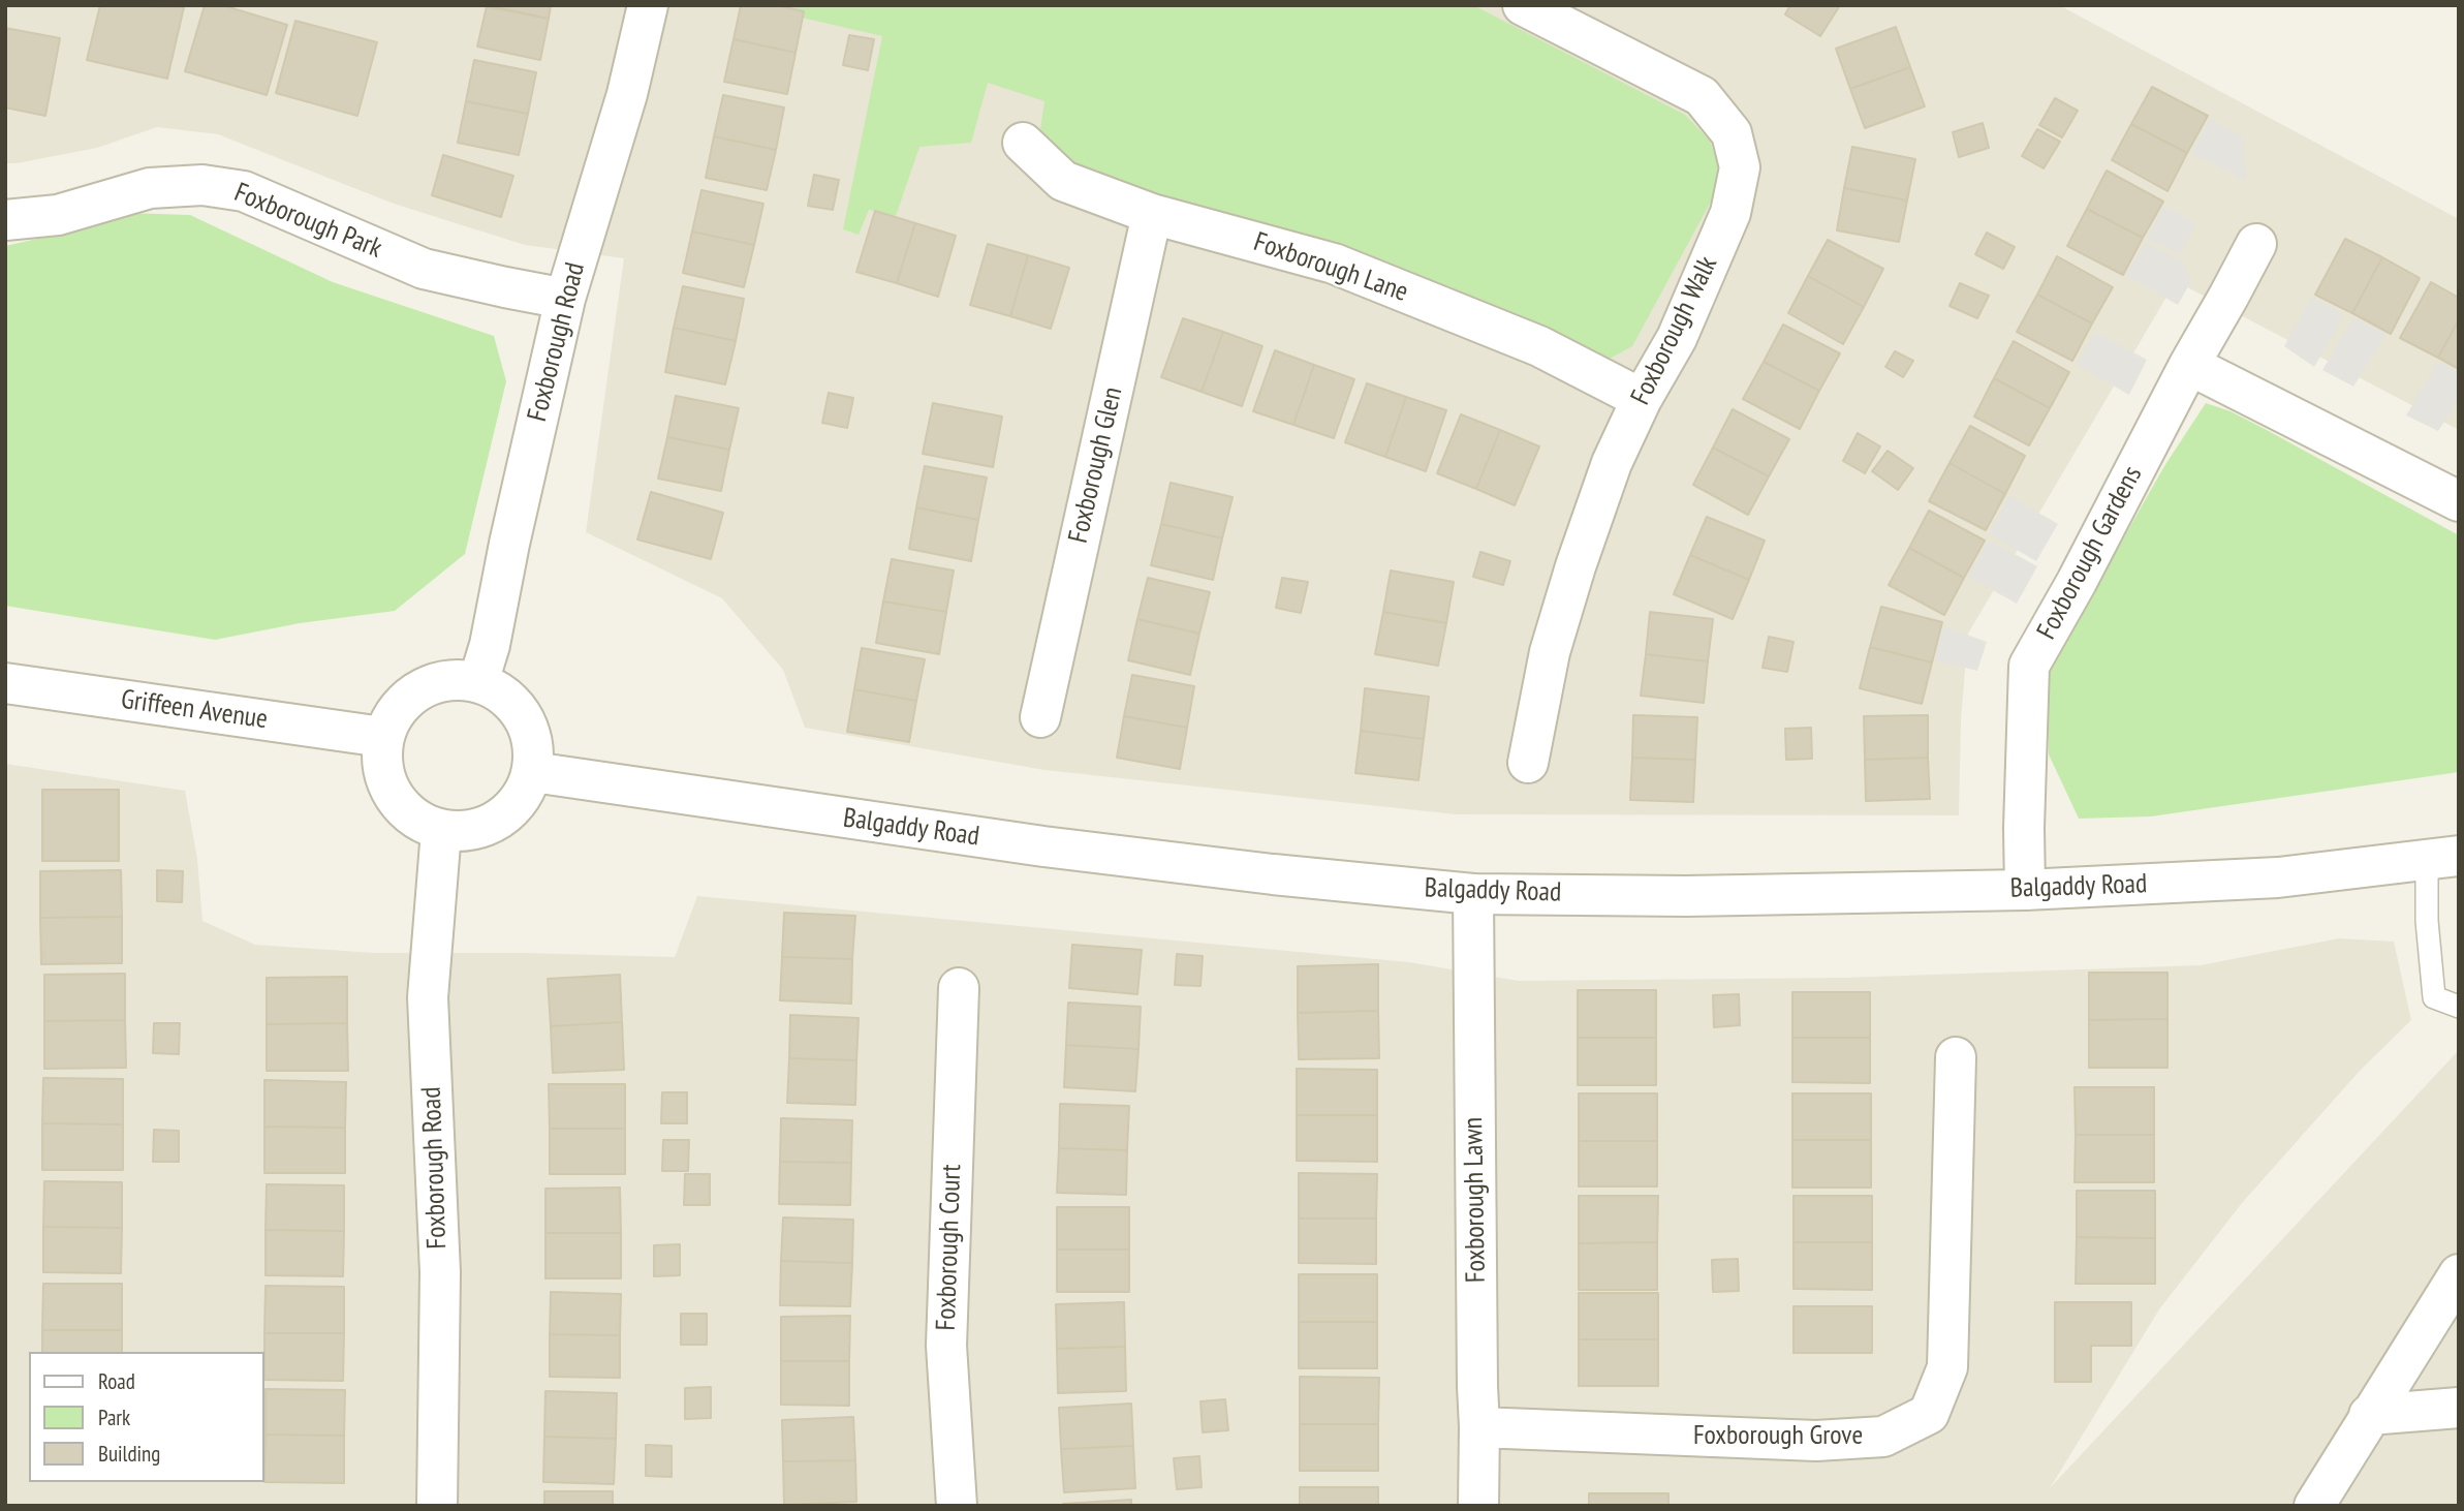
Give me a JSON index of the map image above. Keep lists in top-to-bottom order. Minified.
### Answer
{"streets":{"street":["Foxborough Park","Foxborough Lane","Foxborough Walk","Foxborough Road","Foxborough Glen","Foxborough Gardens","Griffeen Avenue","Balgaddy Road","Foxborough Lawn","Foxborough Court","Foxborough Grove"]},"crossings":[["Foxborough Park","Foxborough Road"],["Foxborough Lane","Foxborough Walk"],["Foxborough Lane","Foxborough Glen"],["Foxborough Road","Griffeen Avenue"],["Foxborough Road","Balgaddy Road"],["Foxborough Gardens","Balgaddy Road"],["Griffeen Avenue","Balgaddy Road"],["Balgaddy Road","Foxborough Lawn"],["Foxborough Lawn","Foxborough Grove"]],"legend":["Road","Park","Building"]}
